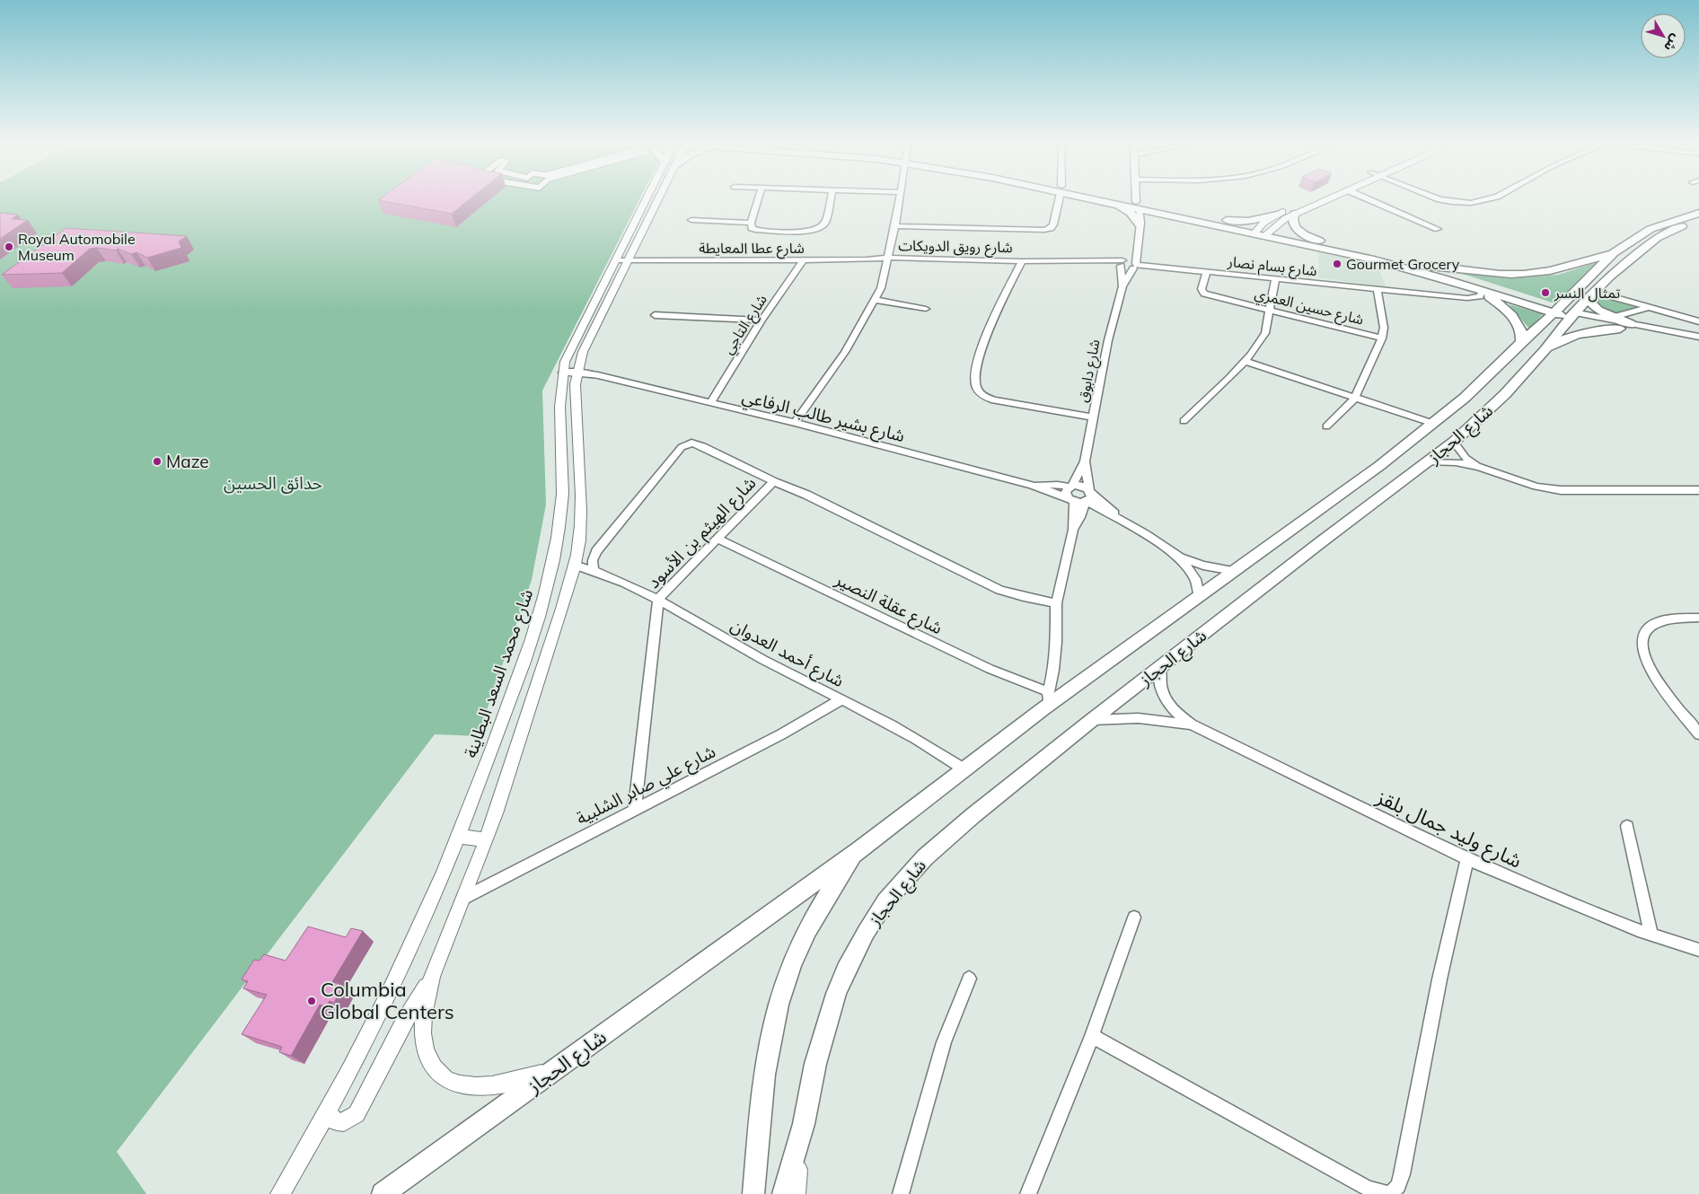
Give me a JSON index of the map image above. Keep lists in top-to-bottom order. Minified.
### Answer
{"streets":{"main road":["شارع الحجاز"],"street":["شارع رويق الدويكات","شارع عطا المعايطة","شارع بسام نصار","شارع حسين العمري","شارع التاجي","شارع دابوق","شارع بشير طالب الرفاعي","شارع الهيثم بن الأسود","شارع عقلة النصير","شارع أحمد العدوان","شارع محمد السعد البطاينة","شارع علي صابر الشلبية","شارع وليد جمال بلقز"]},"crossings":[["شارع رويق الدويكات","شارع عطا المعايطة"],["شارع رويق الدويكات","شارع بسام نصار"],["شارع رويق الدويكات","شارع دابوق"],["شارع عطا المعايطة","شارع التاجي"],["شارع عطا المعايطة","شارع محمد السعد البطاينة"],["شارع بسام نصار","شارع حسين العمري"],["شارع بسام نصار","شارع دابوق"],["شارع التاجي","شارع بشير طالب الرفاعي"],["شارع دابوق","شارع بشير طالب الرفاعي"],["شارع بشير طالب الرفاعي","شارع محمد السعد البطاينة"],["شارع الحجاز","شارع أحمد العدوان"],["شارع الحجاز","شارع محمد السعد البطاينة"],["شارع الحجاز","شارع وليد جمال بلقز"],["شارع الهيثم بن الأسود","شارع عقلة النصير"],["شارع الهيثم بن الأسود","شارع أحمد العدوان"],["شارع الهيثم بن الأسود","شارع علي صابر الشلبية"],["شارع أحمد العدوان","شارع محمد السعد البطاينة"],["شارع أحمد العدوان","شارع علي صابر الشلبية"],["شارع محمد السعد البطاينة","شارع علي صابر الشلبية"]],"parks":["حدائق الحسين"],"places":["Royal Automobile Museum","Gourmet Grocery","تمثال النسر","Maze","Columbia Global Centers"],"north":"bottom right"}
